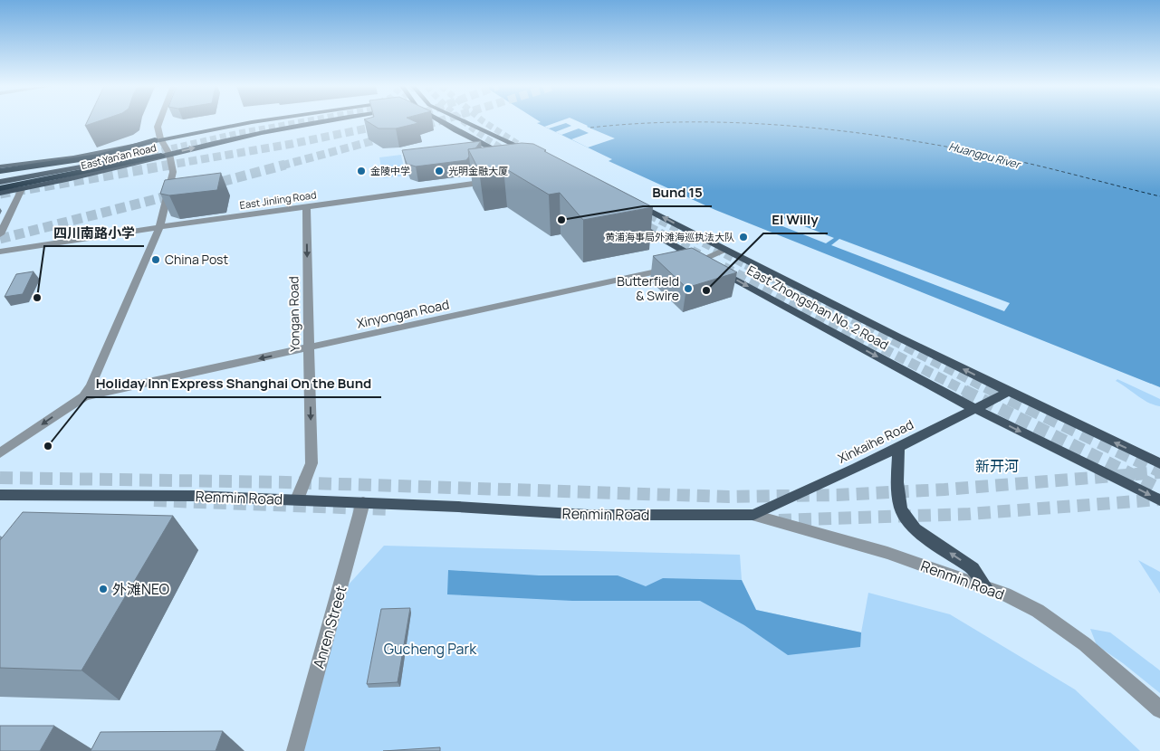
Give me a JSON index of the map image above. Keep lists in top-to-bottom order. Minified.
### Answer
{"streets":{"main road":["East Yan'an Road","East Zhongshan No. 2 Road","Xinkaihe Road","Renmin Road"],"street":["East Jinling Road","Yongan Road","Xinyongan Road","Anren Street"]},"crossings":[["East Jinling Road","Yongan Road"],["East Zhongshan No. 2 Road","Xinyongan Road"],["East Zhongshan No. 2 Road","Xinkaihe Road"],["Yongan Road","Xinyongan Road"],["Yongan Road","Renmin Road"],["Xinkaihe Road","Renmin Road"],["Renmin Road","Anren Street"]],"one_way":["Yongan Road"],"districts":["新开河"],"water":["Huangpu River"],"parks":["Gucheng Park"],"places":["金陵中学","光明金融大厦","Bund 15","黄浦海事局外滩海巡执法大队","China Post","Butterfield & Swire","El Willy","四川南路小学","Holiday Inn Express Shanghai On the Bund","外滩NEO"]}
